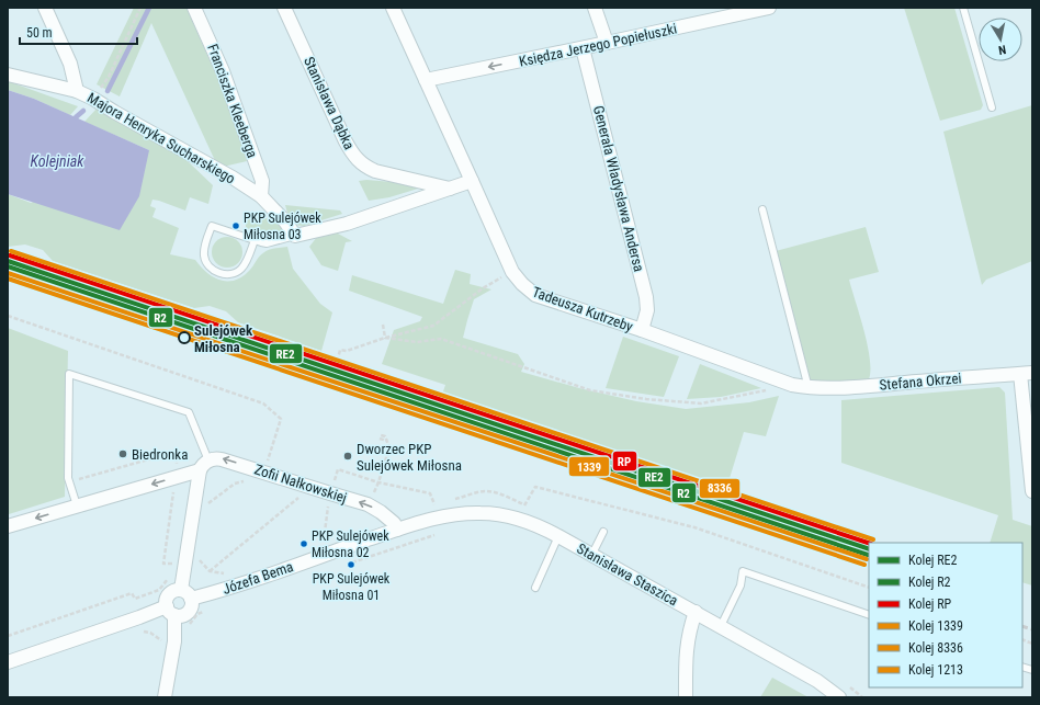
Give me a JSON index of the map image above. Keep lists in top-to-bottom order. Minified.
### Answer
{"streets":{"street":["Księdza Jerzego Popiełuszki","Franciszka Kleeberga","Stanisława Dąbka","Majora Henryka Sucharskiego","Generała Władysława Andersa","Tadeusza Kutrzeby","Stefana Okrzei","Zofii Nałkowskiej","Stanisława Staszica","Józefa Bema"]},"crossings":[["Księdza Jerzego Popiełuszki","Generała Władysława Andersa"],["Księdza Jerzego Popiełuszki","Tadeusza Kutrzeby"],["Franciszka Kleeberga","Majora Henryka Sucharskiego"],["Generała Władysława Andersa","Tadeusza Kutrzeby"],["Tadeusza Kutrzeby","Stefana Okrzei"],["Zofii Nałkowskiej","Stanisława Staszica"],["Zofii Nałkowskiej","Józefa Bema"],["Stanisława Staszica","Józefa Bema"]],"one_way":["Księdza Jerzego Popiełuszki","Zofii Nałkowskiej"],"water":["Kolejniak"],"places":["PKP Sulejówek Miłosna 03","Sulejówek Miłosna","Biedronka","Dworzec PKP Sulejówek Miłosna","PKP Sulejówek Miłosna 02","PKP Sulejówek Miłosna 01"],"lines":["rail line 8336","rail line RP","rail line RE2","rail line R2","rail line 1339","rail line 1213"],"legend":["Kolej RE2","Kolej R2","Kolej RP","Kolej 1339","Kolej 8336","Kolej 1213"],"scale_bar":"50 m","north":"bottom"}
